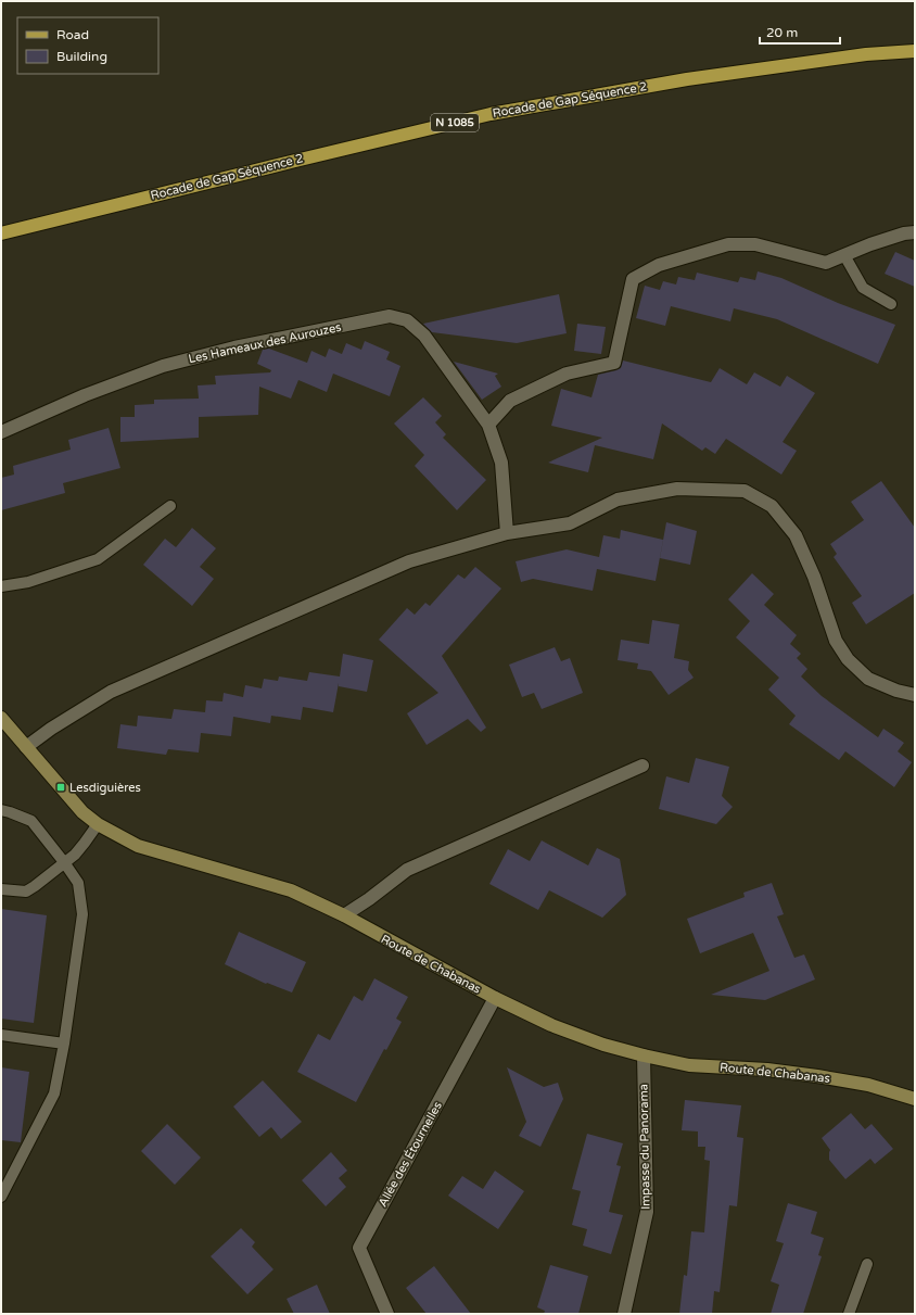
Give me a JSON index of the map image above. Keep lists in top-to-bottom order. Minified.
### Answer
{"streets":{"main road":["Rocade de Gap Séquence 2","N 1085"],"street":["Les Hameaux des Aurouzes","Route de Chabanas","Impasse du Panorama","Allée des Étournelles"]},"crossings":[["Route de Chabanas","Impasse du Panorama"],["Route de Chabanas","Allée des Étournelles"]],"places":{"transit":["Lesdiguières"]},"legend":["Road","Building"],"scale_bar":"20 m"}
